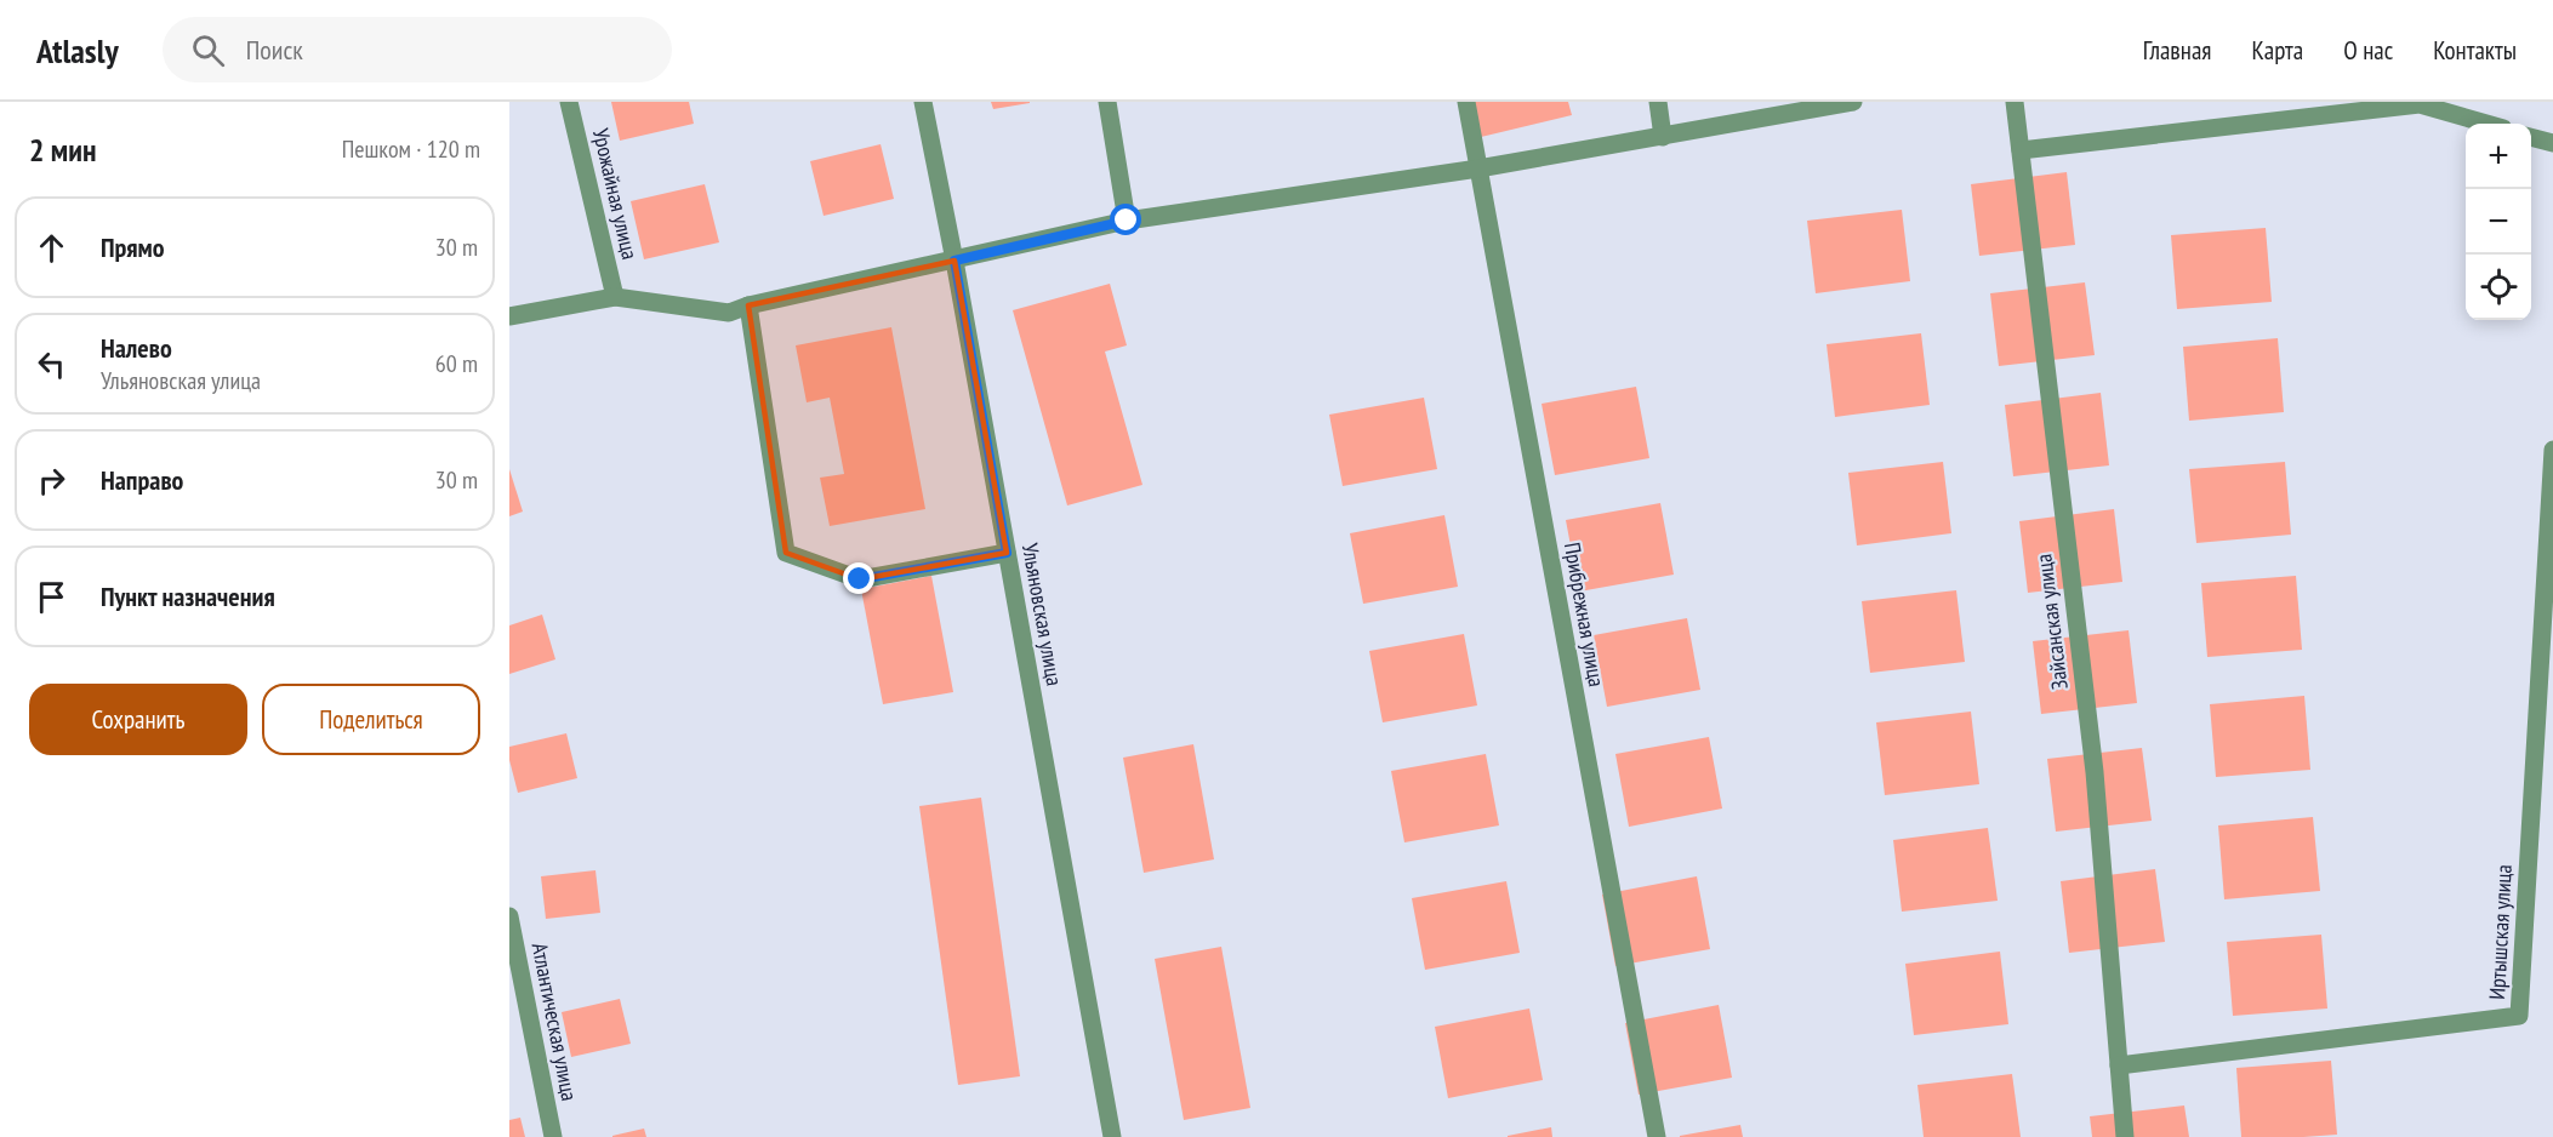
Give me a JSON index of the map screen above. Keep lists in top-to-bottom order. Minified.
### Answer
{"streets":{"street":["Урожайная улица","Ульяновская улица","Прибрежная улица","Зайсанская улица","Иртышская улица","Атлантическая улица"]},"crossings":[["Зайсанская улица","Иртышская улица"]],"page":{"header":"Atlasly","search":"Поиск","nav":["Главная","Карта","О нас","Контакты"],"heading":["2 мин","Пешком · 120 m"],"map_buttons":["+","−"],"list":[["Прямо","30 m"],["Налево","Ульяновская улица","60 m"],["Направо","30 m"],"Пункт назначения"],"buttons":["Сохранить","Поделиться"]}}
